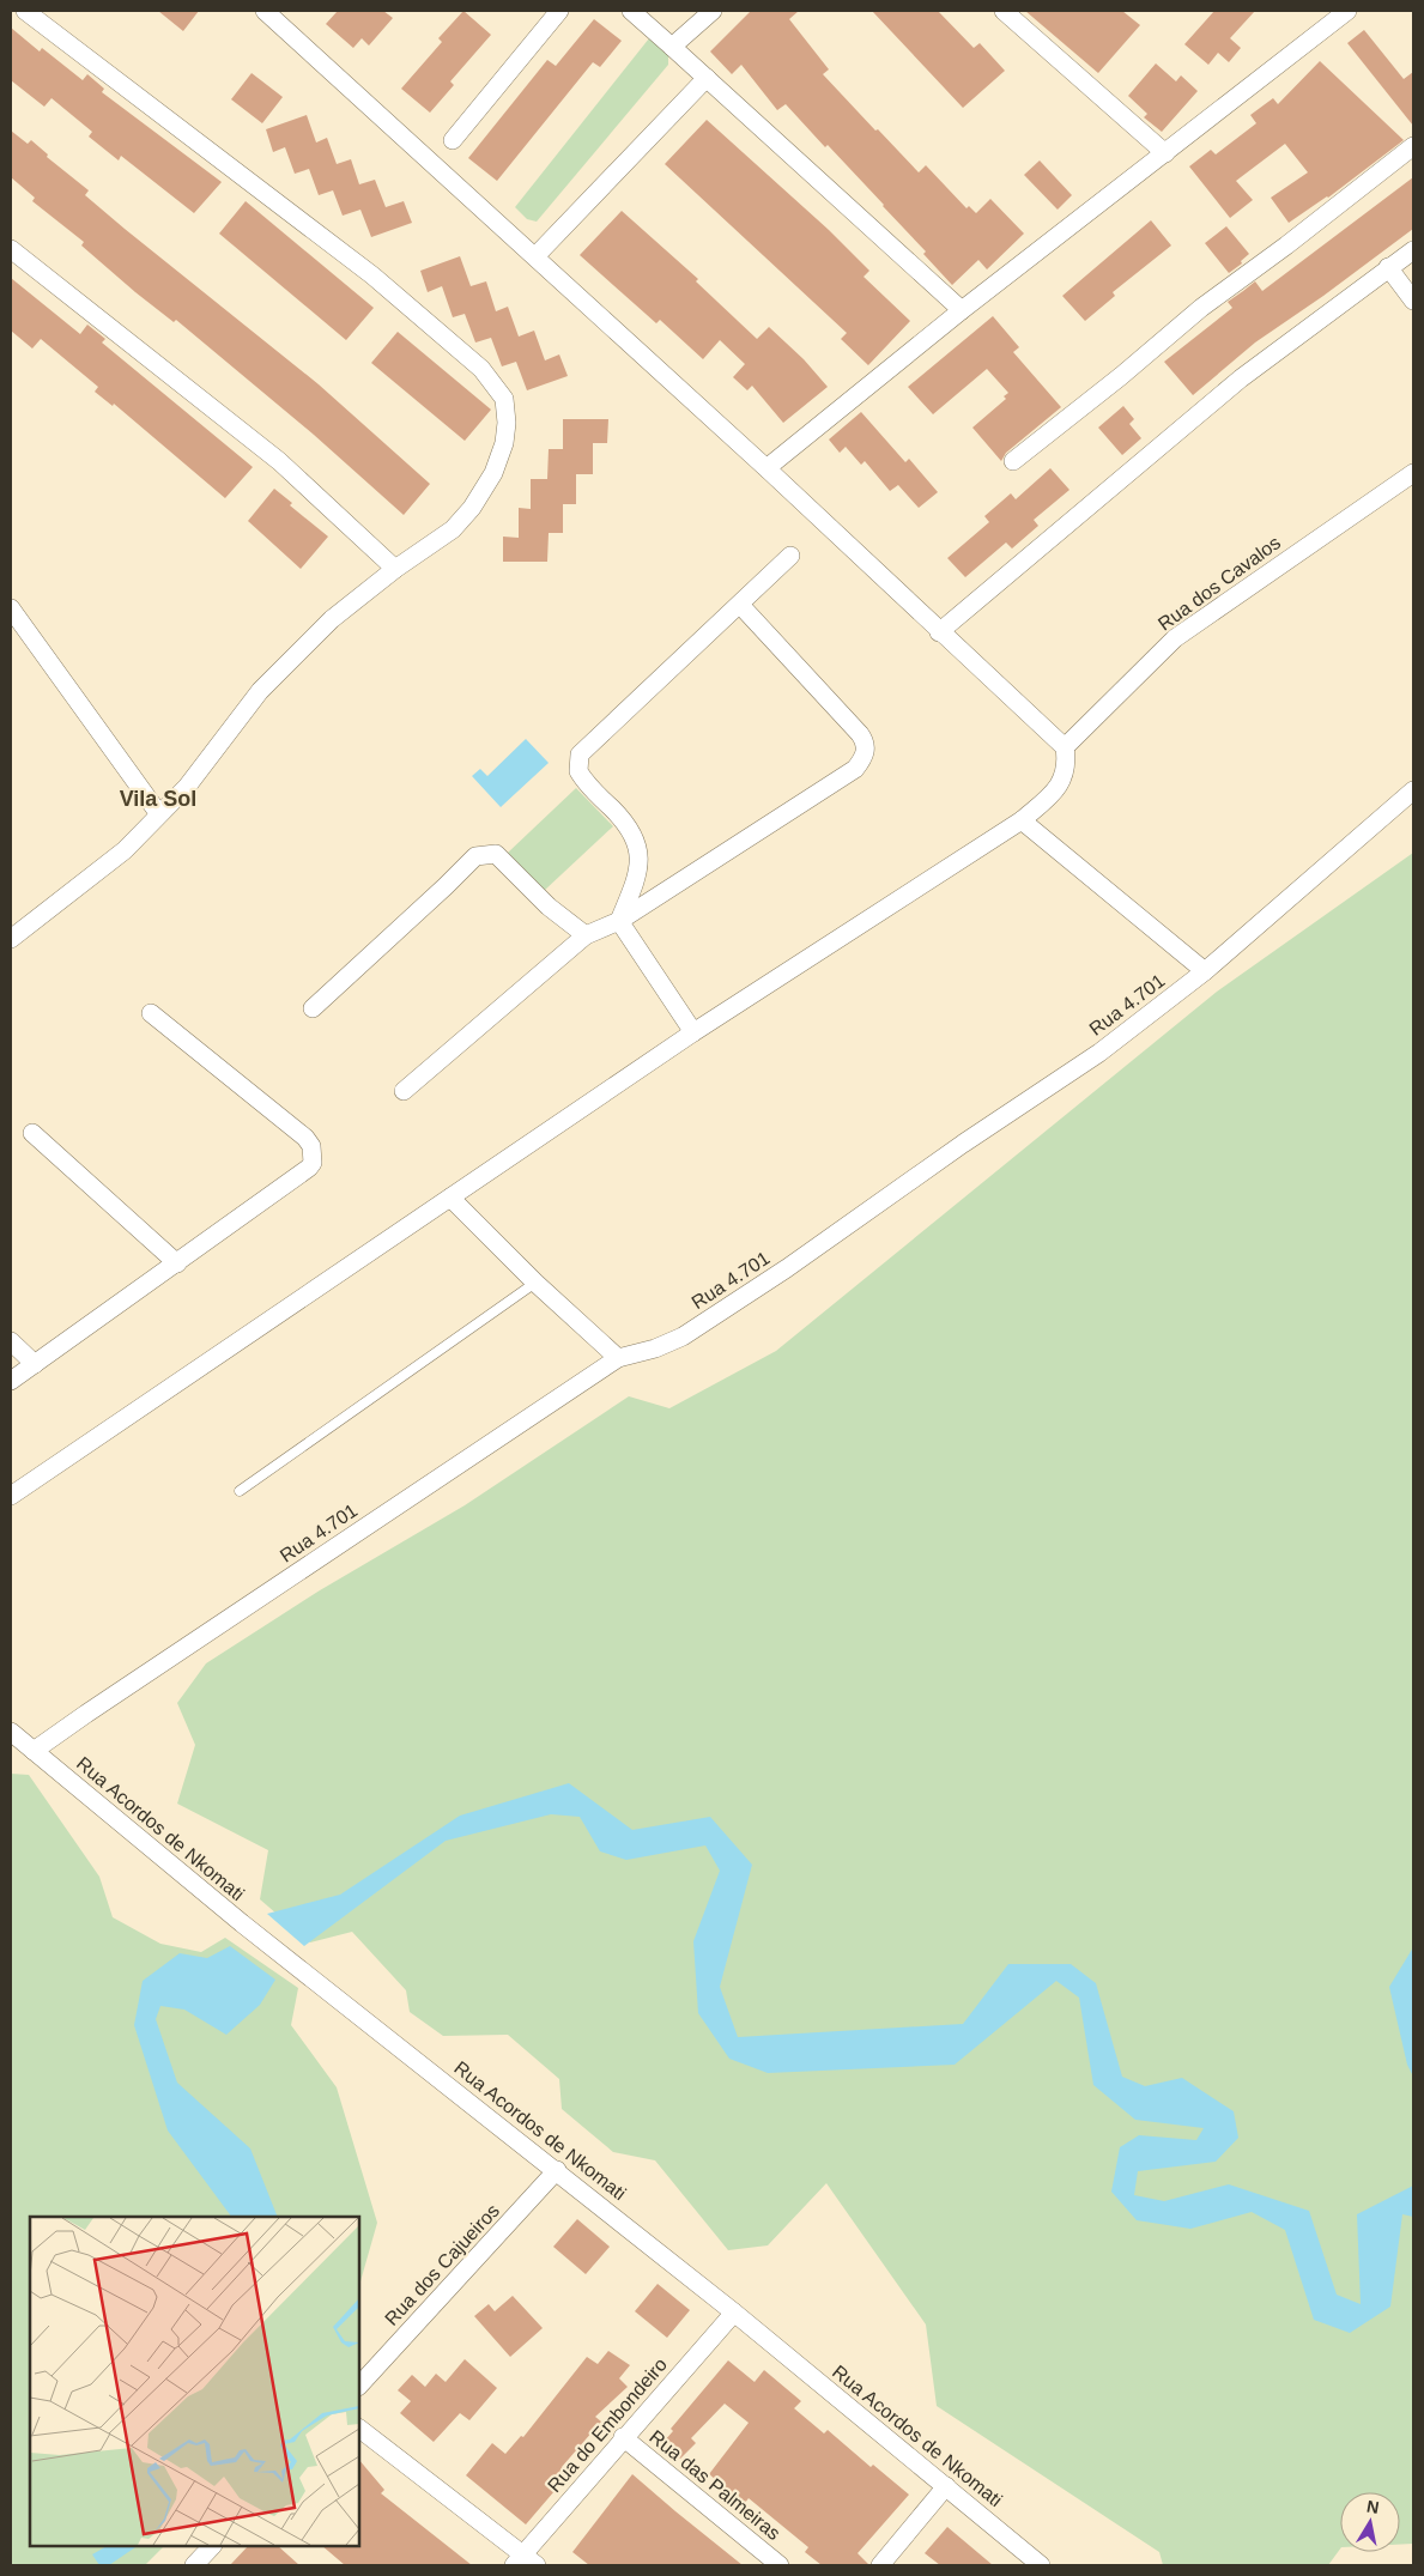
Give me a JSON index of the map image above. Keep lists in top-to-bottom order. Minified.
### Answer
{"streets":{"street":["Rua dos Cavalos","Rua 4.701","Rua Acordos de Nkomati","Rua dos Cajueiros","Rua do Embondeiro","Rua das Palmeiras"]},"crossings":[["Rua 4.701","Rua Acordos de Nkomati"],["Rua Acordos de Nkomati","Rua dos Cajueiros"],["Rua Acordos de Nkomati","Rua do Embondeiro"],["Rua do Embondeiro","Rua das Palmeiras"]],"districts":["Vila Sol"],"north":"top"}
